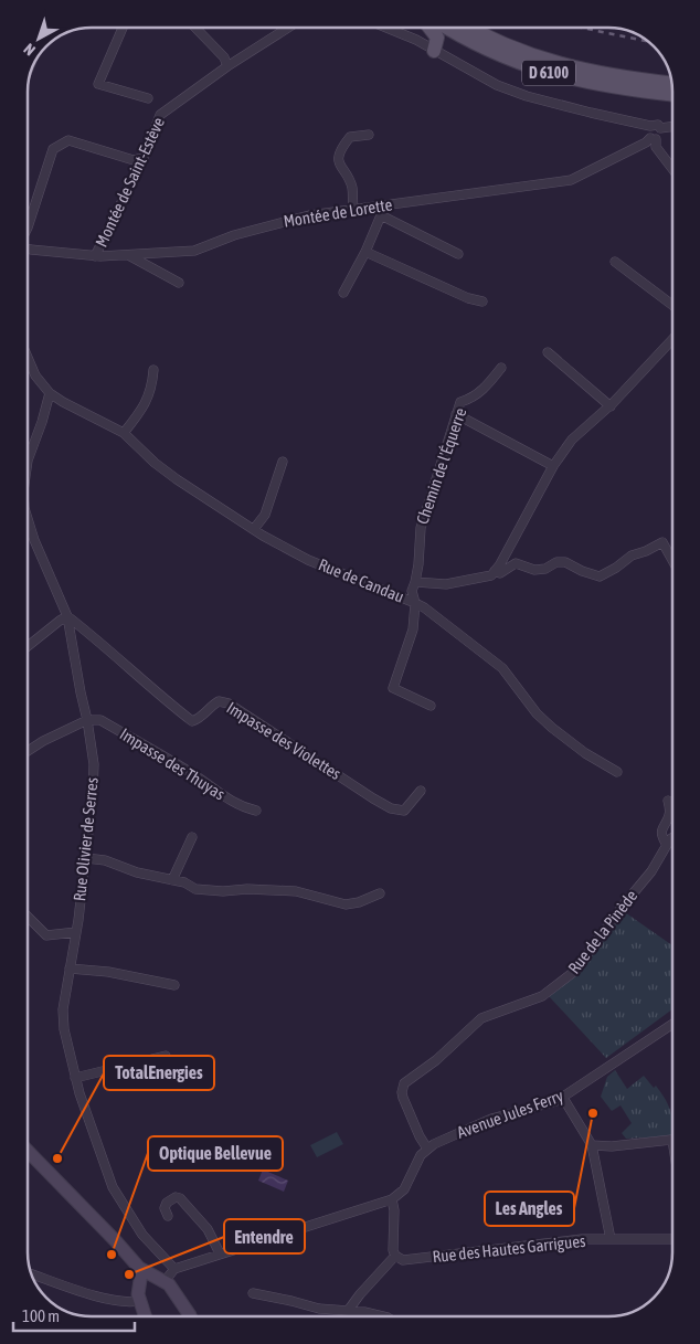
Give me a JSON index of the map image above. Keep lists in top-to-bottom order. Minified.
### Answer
{"streets":{"main road":["D 6100"],"street":["Montée de Saint-Estève","Montée de Lorette","Chemin de l'Équerre","Rue de Candau","Impasse des Violettes","Impasse des Thuyas","Rue Olivier de Serres","Rue de la Pinède","Avenue Jules Ferry","Rue des Hautes Garrigues"]},"crossings":[["Montée de Saint-Estève","Montée de Lorette"],["Chemin de l'Équerre","Rue de Candau"],["Rue de Candau","Rue Olivier de Serres"],["Impasse des Violettes","Rue Olivier de Serres"],["Impasse des Thuyas","Rue Olivier de Serres"],["Rue de la Pinède","Avenue Jules Ferry"]],"places":["Les Angles","TotalEnergies","Optique Bellevue","Entendre"],"scale_bar":"100 m","north":"bottom left"}
